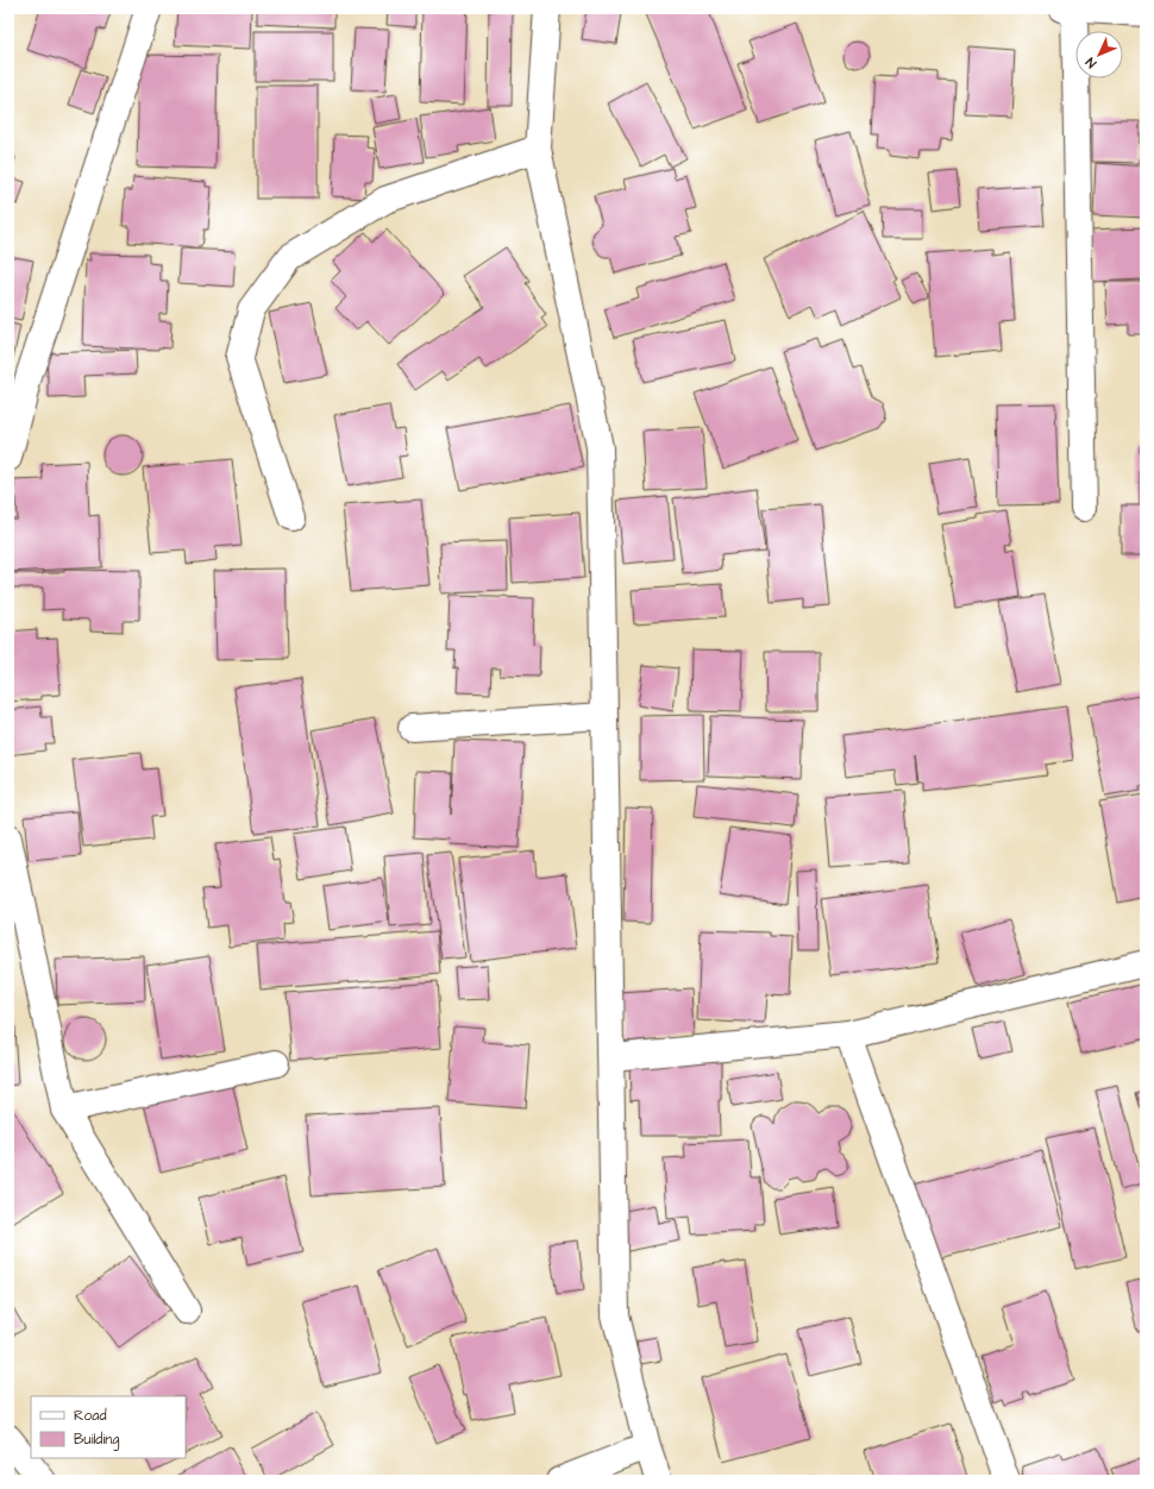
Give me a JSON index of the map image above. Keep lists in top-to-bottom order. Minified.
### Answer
{"legend":["Road","Building"],"north":"bottom left"}
